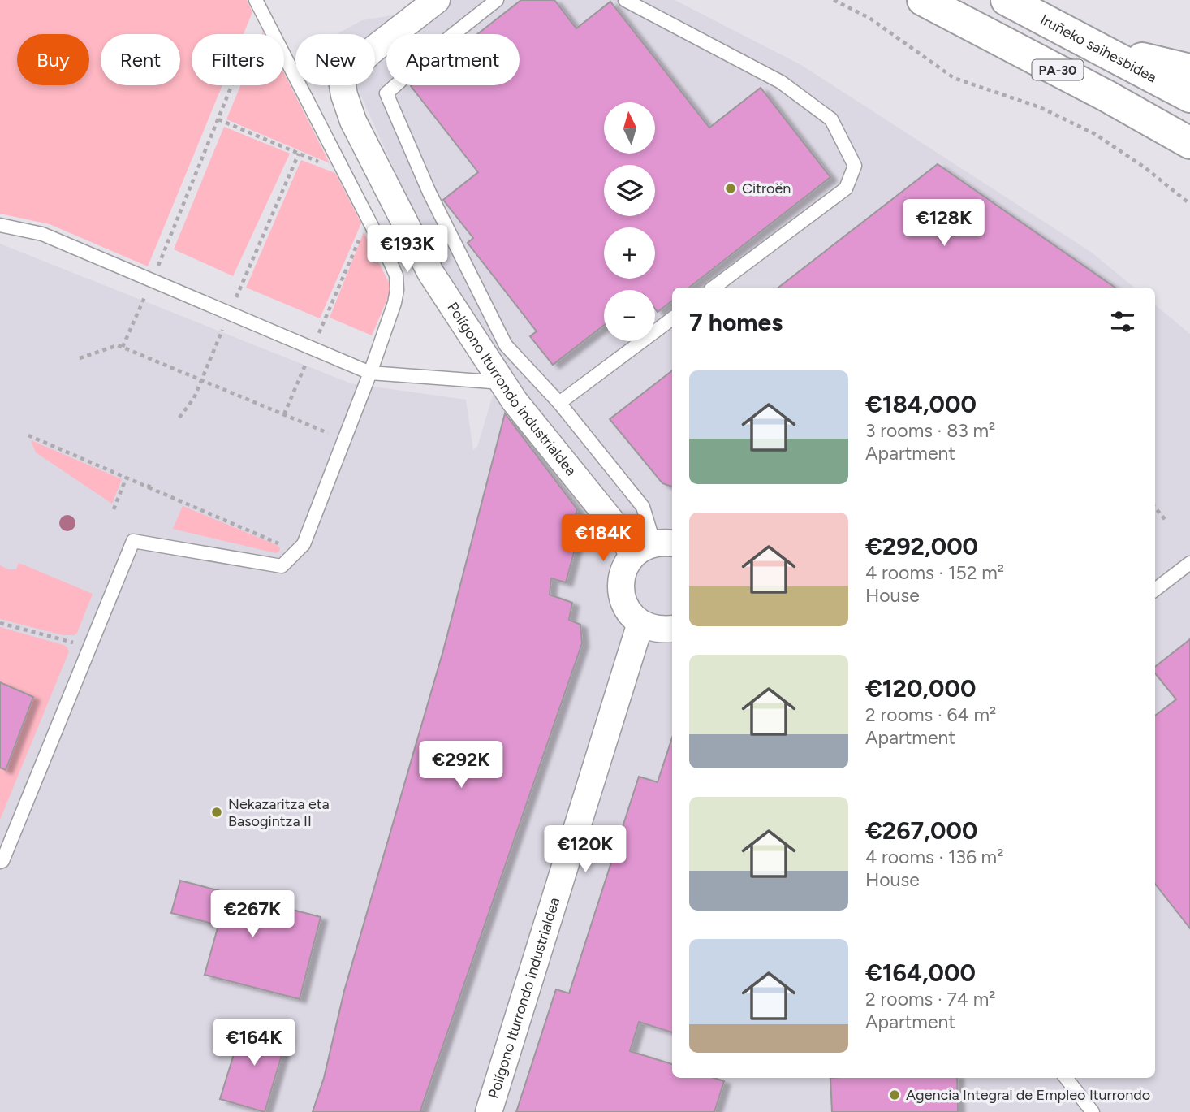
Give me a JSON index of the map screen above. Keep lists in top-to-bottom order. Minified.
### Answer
{"streets":{"highway":["Iruñeko saihesbidea","PA-30"],"street":["Polígono Iturrondo industrialdea"]},"places":["Citroën","Nekazaritza eta Basogintza II","Agencia Integral de Empleo Iturrondo"],"north":"top","page":{"chip":["Buy","Rent","Filters","New","Apartment"],"map_buttons":["+","−"],"price":["€128K","€193K","€184K","€292K","€120K","€267K","€164K"],"heading":"7 homes","list":[{"name":"€184,000","note":"3 rooms · 83 m² · Apartment"},{"name":"€292,000","note":"4 rooms · 152 m² · House"},{"name":"€120,000","note":"2 rooms · 64 m² · Apartment"},{"name":"€267,000","note":"4 rooms · 136 m² · House"},{"name":"€164,000","note":"2 rooms · 74 m² · Apartment"}]}}
